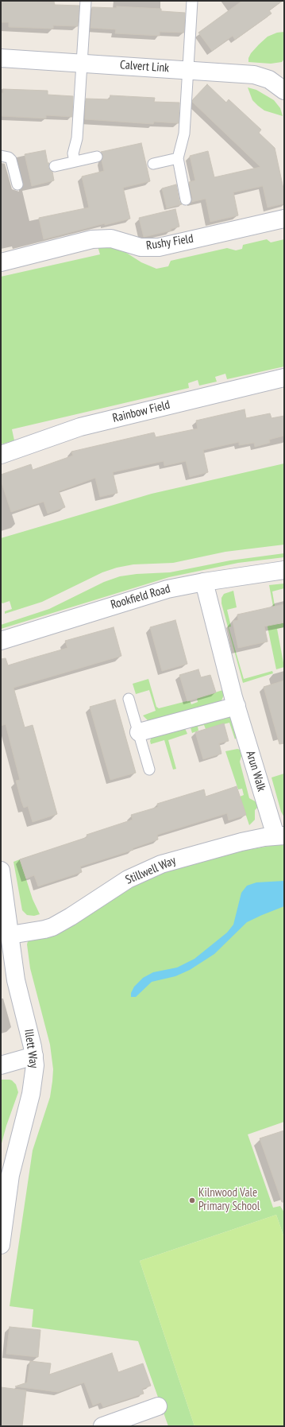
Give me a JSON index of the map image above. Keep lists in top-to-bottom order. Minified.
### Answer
{"streets":{"street":["Calvert Link","Rushy Field","Rainbow Field","Rookfield Road","Arun Walk","Stillwell Way","Illett Way"]},"crossings":[["Rookfield Road","Arun Walk"],["Arun Walk","Stillwell Way"],["Stillwell Way","Illett Way"]],"places":["Kilnwood Vale Primary School"]}
